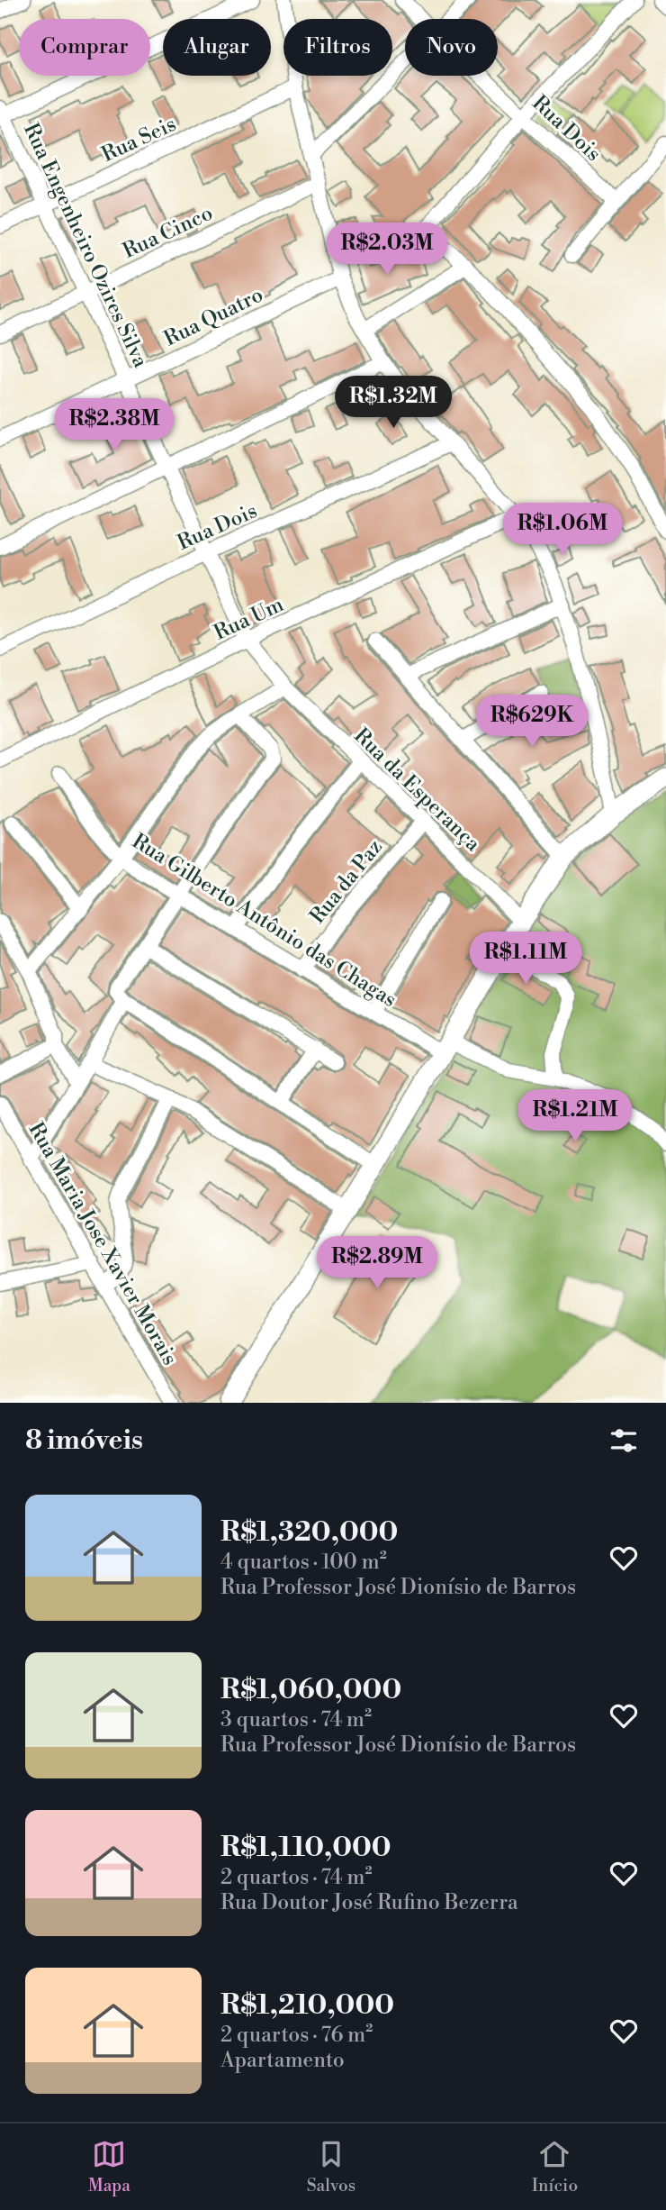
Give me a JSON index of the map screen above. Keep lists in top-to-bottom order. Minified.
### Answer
{"streets":{"street":["Rua Dois","Rua Seis","Rua Cinco","Rua Engenheiro Ozires Silva","Rua Quatro","Rua Um","Rua da Esperança","Rua da Paz","Rua Gilberto Antônio das Chagas","Rua Maria Jose Xavier Morais"]},"crossings":[["Rua Dois","Rua Engenheiro Ozires Silva"],["Rua Seis","Rua Engenheiro Ozires Silva"],["Rua Cinco","Rua Engenheiro Ozires Silva"],["Rua Engenheiro Ozires Silva","Rua Quatro"],["Rua Engenheiro Ozires Silva","Rua Um"],["Rua Engenheiro Ozires Silva","Rua da Esperança"],["Rua Um","Rua da Esperança"],["Rua da Esperança","Rua da Paz"],["Rua da Paz","Rua Gilberto Antônio das Chagas"]],"page":{"chip":["Comprar","Alugar","Filtros","Novo"],"price":["R$2.03M","R$1.32M","R$2.38M","R$1.06M","R$629K","R$1.11M","R$1.21M","R$2.89M"],"heading":"8 imóveis","list":[{"name":"R$1,320,000","note":"4 quartos · 100 m² · Rua Professor José Dionísio de Barros"},{"name":"R$1,060,000","note":"3 quartos · 74 m² · Rua Professor José Dionísio de Barros"},{"name":"R$1,110,000","note":"2 quartos · 74 m² · Rua Doutor José Rufino Bezerra"},{"name":"R$1,210,000","note":"2 quartos · 76 m² · Apartamento"}],"tabs":["Mapa","Salvos","Início"]}}
